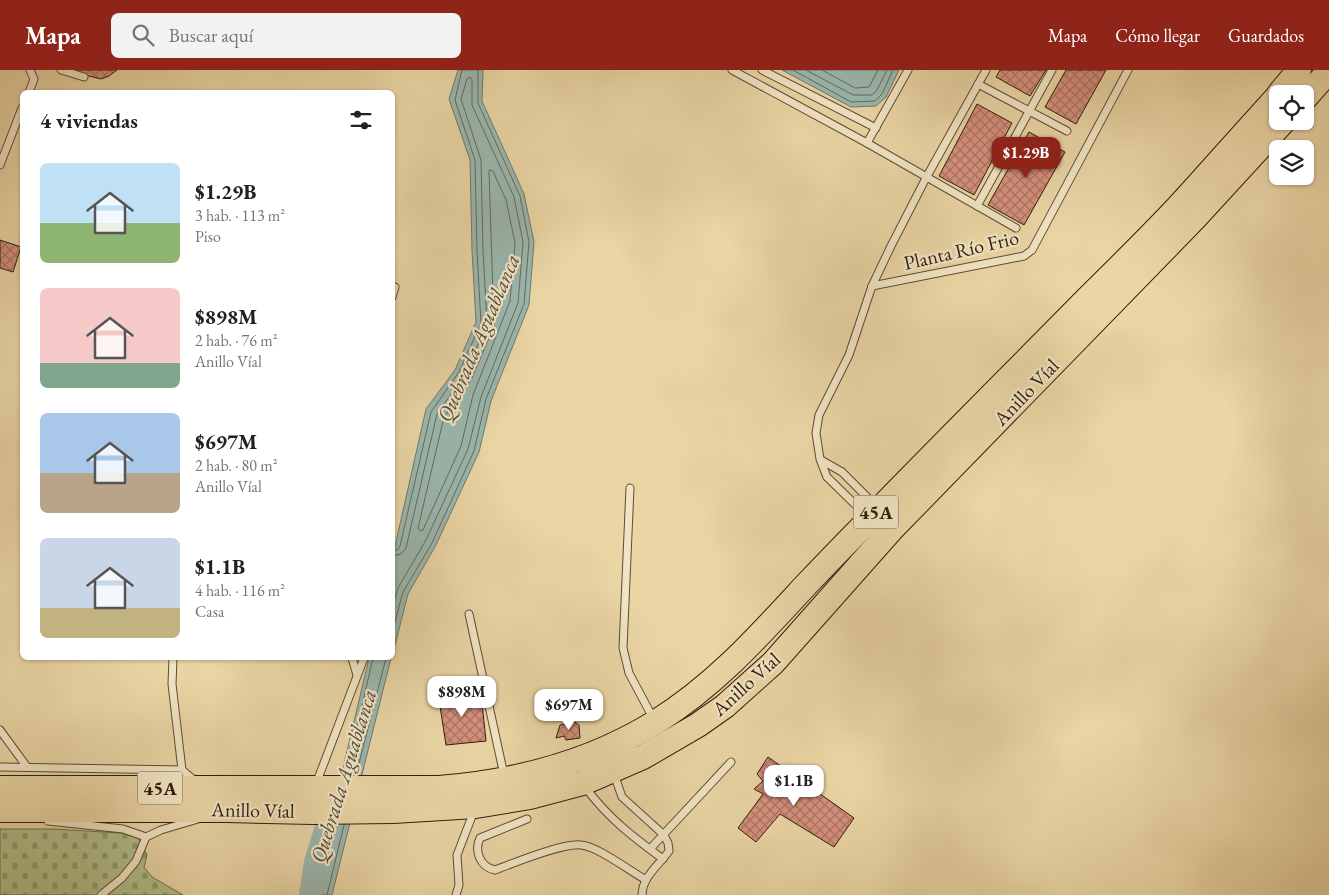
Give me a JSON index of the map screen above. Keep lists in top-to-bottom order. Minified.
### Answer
{"streets":{"highway":["Anillo Víal","45A"],"lane":["Planta Río Frio"]},"crossings":[["Planta Río Frio","Anillo Víal"]],"water":["Quebrada Aguablanca"],"page":{"header":"Mapa","search":"Buscar aquí","nav":["Mapa","Cómo llegar","Guardados"],"heading":"4 viviendas","price":["$1.29B","$898M","$697M","$1.1B"],"list":[{"name":"$1.29B","note":"3 hab. · 113 m² · Piso"},{"name":"$898M","note":"2 hab. · 76 m² · Anillo Víal"},{"name":"$697M","note":"2 hab. · 80 m² · Anillo Víal"},{"name":"$1.1B","note":"4 hab. · 116 m² · Casa"}]}}
